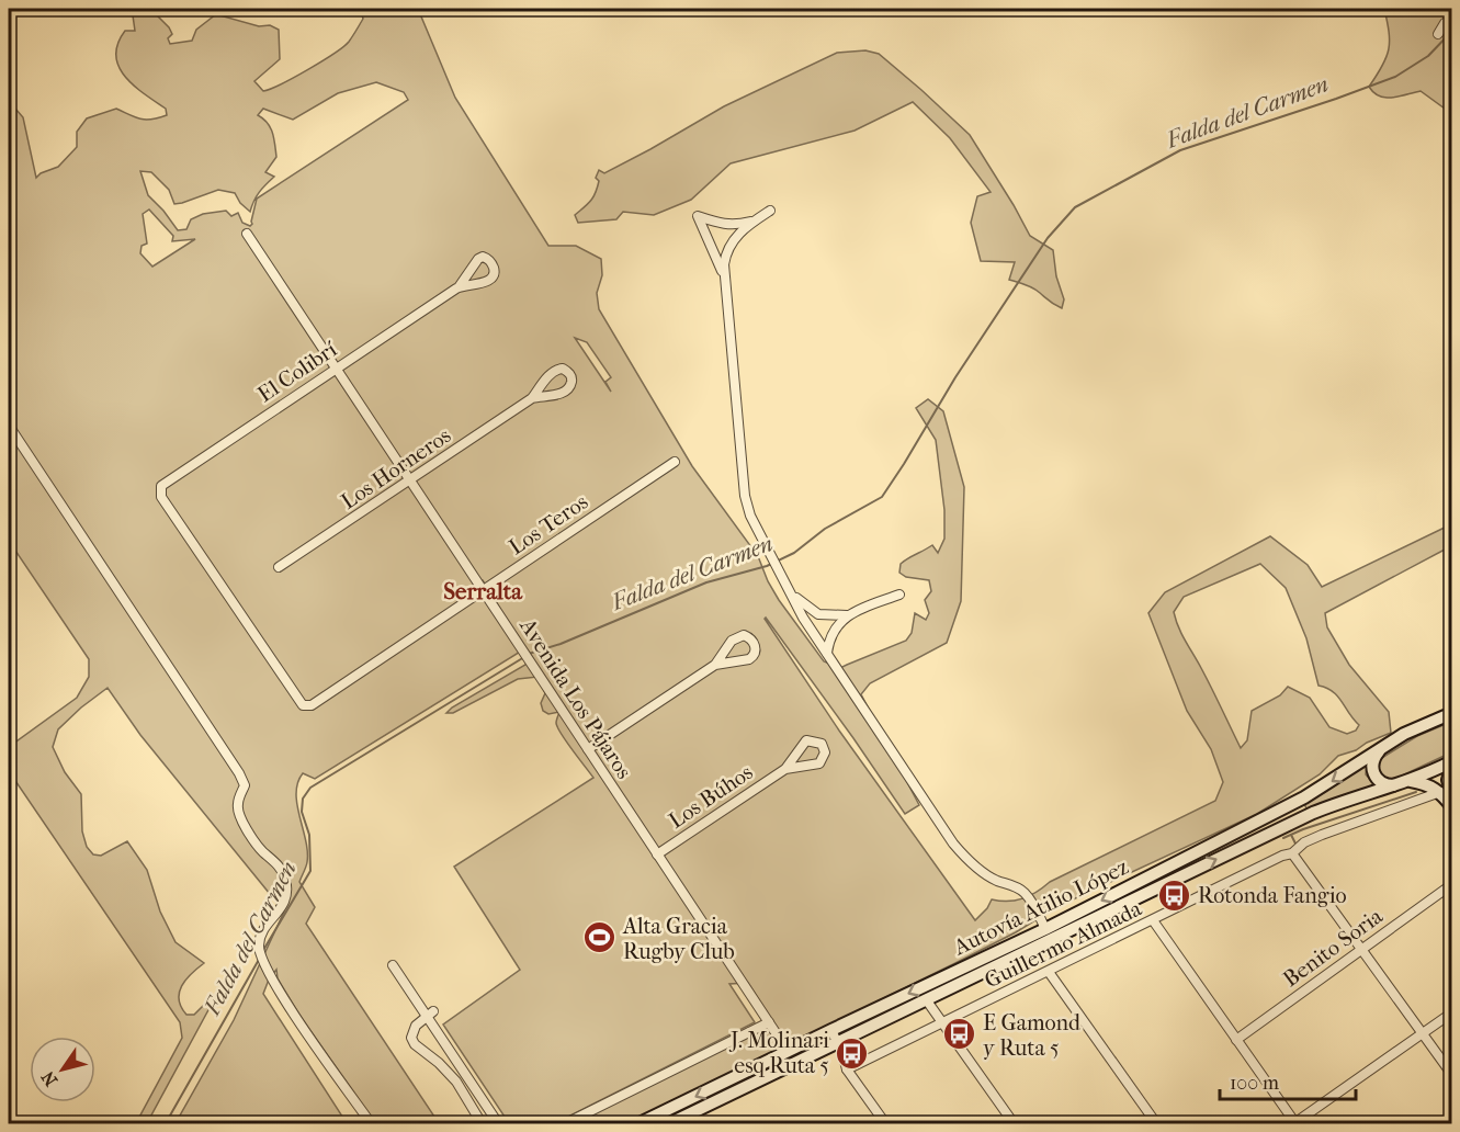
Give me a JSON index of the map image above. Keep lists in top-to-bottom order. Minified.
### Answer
{"streets":{"main road":["Autovía Atilio López"],"street":["El Colibrí","Los Horneros","Los Teros","Avenida Los Pájaros","Los Búhos","Guillermo Almada","Benito Soria"]},"crossings":[["El Colibrí","Los Teros"],["El Colibrí","Avenida Los Pájaros"],["Los Horneros","Avenida Los Pájaros"],["Los Teros","Avenida Los Pájaros"],["Avenida Los Pájaros","Los Búhos"],["Avenida Los Pájaros","Autovía Atilio López"]],"districts":["Serralta"],"water":["Falda del Carmen"],"places":{"bus stop":["Rotonda Fangio","E Gamond y Ruta 5","J. Molinari esq Ruta 5"],"sports":["Alta Gracia Rugby Club"]},"scale_bar":"100 m","north":"bottom left"}
